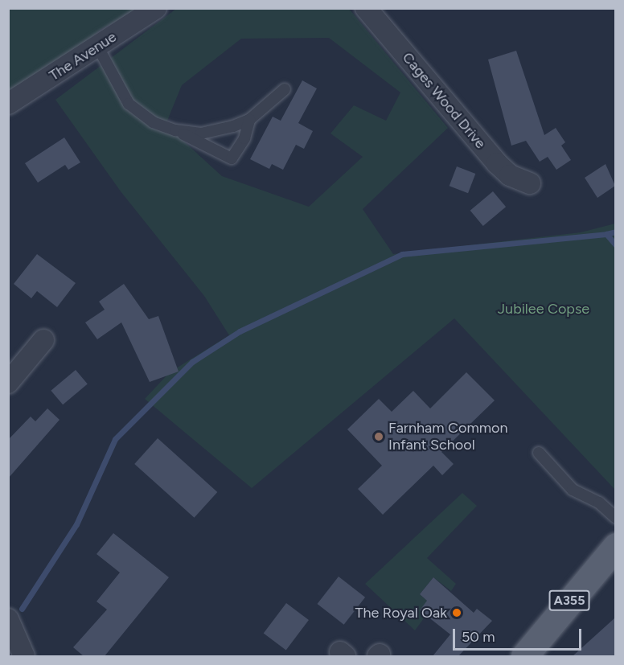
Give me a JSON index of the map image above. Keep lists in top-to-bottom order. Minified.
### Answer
{"streets":{"main road":["A355"],"street":["The Avenue","Cages Wood Drive"]},"parks":["Jubilee Copse"],"places":["Farnham Common Infant School","The Royal Oak"],"scale_bar":"50 m"}
